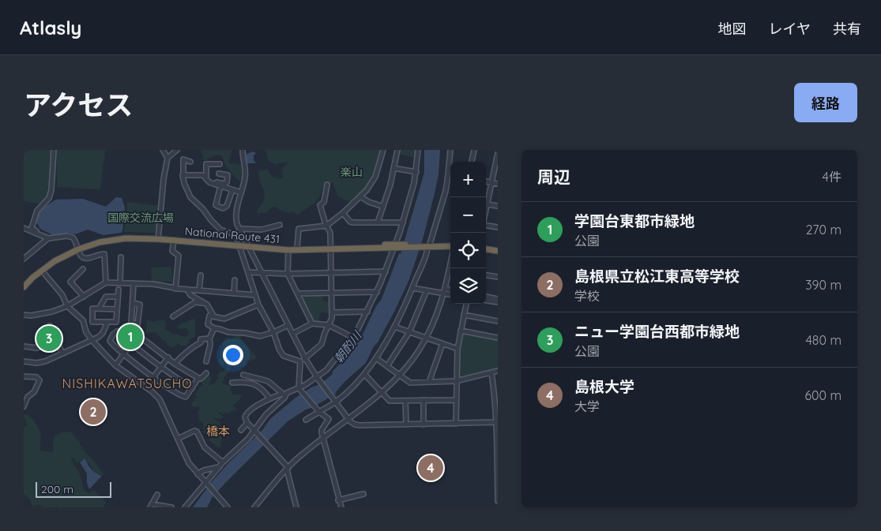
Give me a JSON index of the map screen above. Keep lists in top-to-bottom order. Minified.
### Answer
{"streets":{"highway":["National Route 431"]},"districts":["NISHIKAWATSUCHO","橋本"],"water":["朝酌川"],"parks":["楽山","国際交流広場"],"scale_bar":"200 m","page":{"header":"Atlasly","nav":["地図","レイヤ","共有"],"title":"アクセス","buttons":"経路","heading":["周辺","4件"],"map_buttons":["+","−"],"list":[{"mark":"1","name":"学園台東都市緑地","note":"公園","value":"270 m"},{"mark":"2","name":"島根県立松江東高等学校","note":"学校","value":"390 m"},{"mark":"3","name":"ニュー学園台西都市緑地","note":"公園","value":"480 m"},{"mark":"4","name":"島根大学","note":"大学","value":"600 m"}],"pins":["1","3","2","4"],"scale":"200 m"}}
